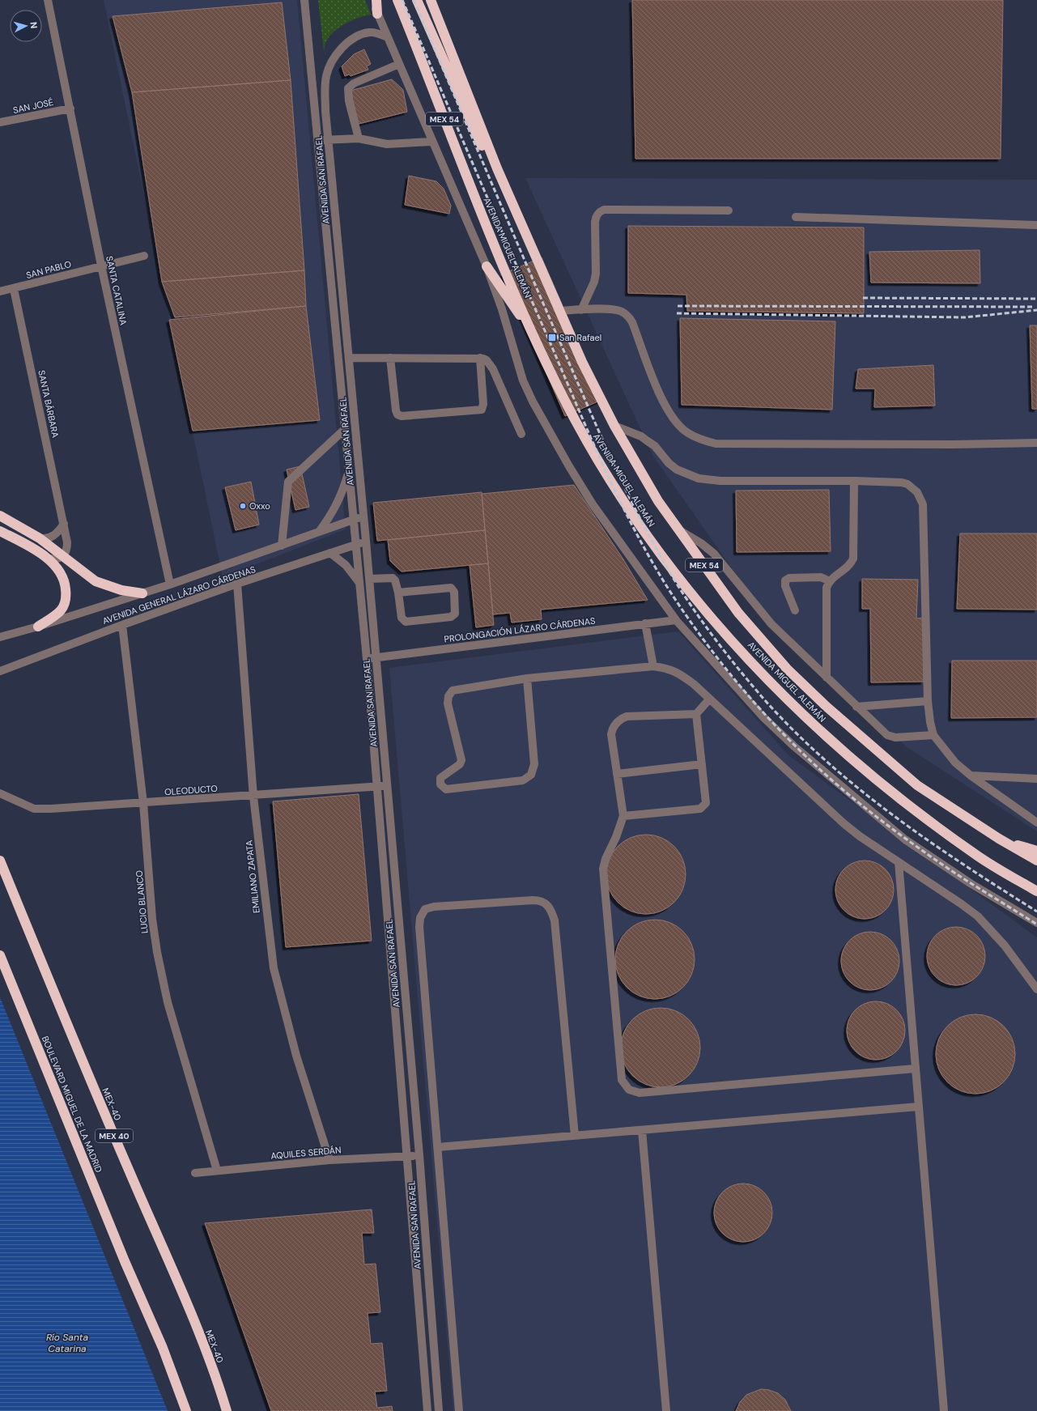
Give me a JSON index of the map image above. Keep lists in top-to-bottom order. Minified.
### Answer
{"streets":{"highway":["MEX 54","AVENIDA MIGUEL ALEMÁN","BOULEVARD MIGUEL DE LA MADRID","MEX-40","MEX 40"],"street":["SAN JOSÉ","AVENIDA SAN RAFAEL","SAN PABLO","SANTA CATALINA","SANTA BÁRBARA","AVENIDA GENERAL LÁZARO CÁRDENAS","PROLONGACIÓN LÁZARO CÁRDENAS","OLEODUCTO","EMILIANO ZAPATA","LUCIO BLANCO","AQUILES SERDÁN"]},"crossings":[["SAN JOSÉ","SANTA CATALINA"],["AVENIDA SAN RAFAEL","AVENIDA GENERAL LÁZARO CÁRDENAS"],["AVENIDA SAN RAFAEL","PROLONGACIÓN LÁZARO CÁRDENAS"],["AVENIDA SAN RAFAEL","OLEODUCTO"],["AVENIDA SAN RAFAEL","AQUILES SERDÁN"],["SAN PABLO","SANTA CATALINA"],["SAN PABLO","SANTA BÁRBARA"],["SANTA CATALINA","AVENIDA GENERAL LÁZARO CÁRDENAS"],["AVENIDA GENERAL LÁZARO CÁRDENAS","EMILIANO ZAPATA"],["AVENIDA GENERAL LÁZARO CÁRDENAS","LUCIO BLANCO"],["OLEODUCTO","EMILIANO ZAPATA"],["OLEODUCTO","LUCIO BLANCO"],["EMILIANO ZAPATA","AQUILES SERDÁN"],["LUCIO BLANCO","AQUILES SERDÁN"]],"water":["Río Santa Catarina"],"places":{"transit":["San Rafael"],"other":["Oxxo"]},"north":"right"}
